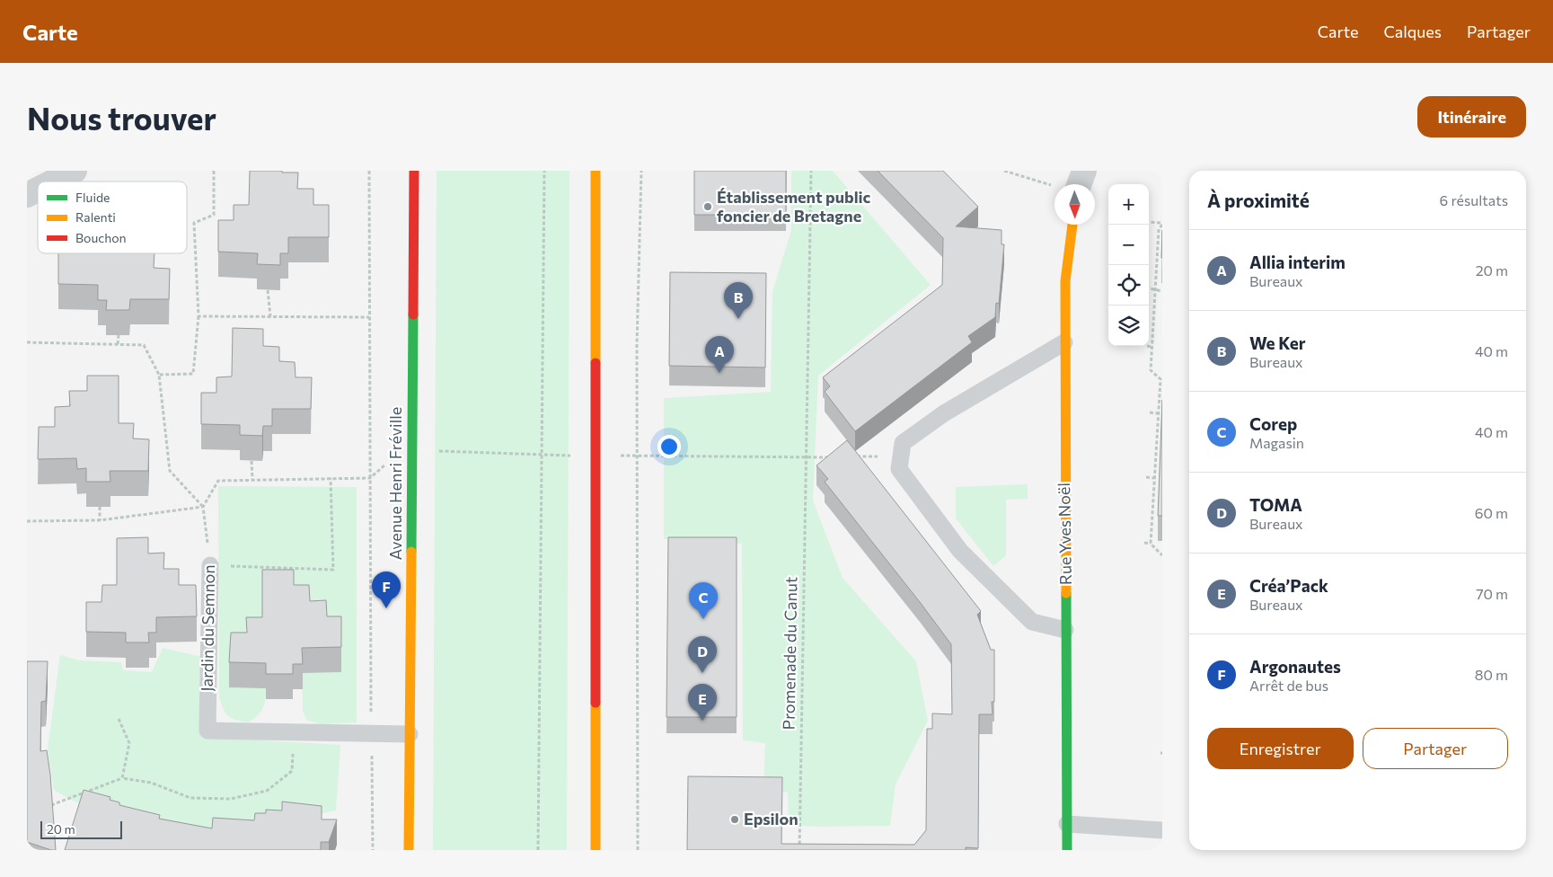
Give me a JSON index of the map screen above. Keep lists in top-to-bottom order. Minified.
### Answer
{"streets":{"main road":["Avenue Henri Fréville","Rue Yves Noël"],"lane":["Jardin du Semnon"],"path":["Promenade du Canut"]},"crossings":[["Avenue Henri Fréville","Jardin du Semnon"]],"places":["Établissement public foncier de Bretagne","Epsilon"],"legend":["Fluide","Ralenti","Bouchon"],"scale_bar":"20 m","north":"bottom","page":{"header":"Carte","nav":["Carte","Calques","Partager"],"buttons":["Itinéraire",["Enregistrer","Partager"]],"title":"Nous trouver","heading":["À proximité","6 résultats"],"map_buttons":["+","−"],"list":[{"mark":"A","name":"Allia interim","note":"Bureaux","value":"20 m"},{"mark":"B","name":"We Ker","note":"Bureaux","value":"40 m"},{"mark":"C","name":"Corep","note":"Magasin","value":"40 m"},{"mark":"D","name":"TOMA","note":"Bureaux","value":"60 m"},{"mark":"E","name":"Créa’Pack","note":"Bureaux","value":"70 m"},{"mark":"F","name":"Argonautes","note":"Arrêt de bus","value":"80 m"}],"pins":["B","A","F","C","D","E"],"scale":"20 m"}}
